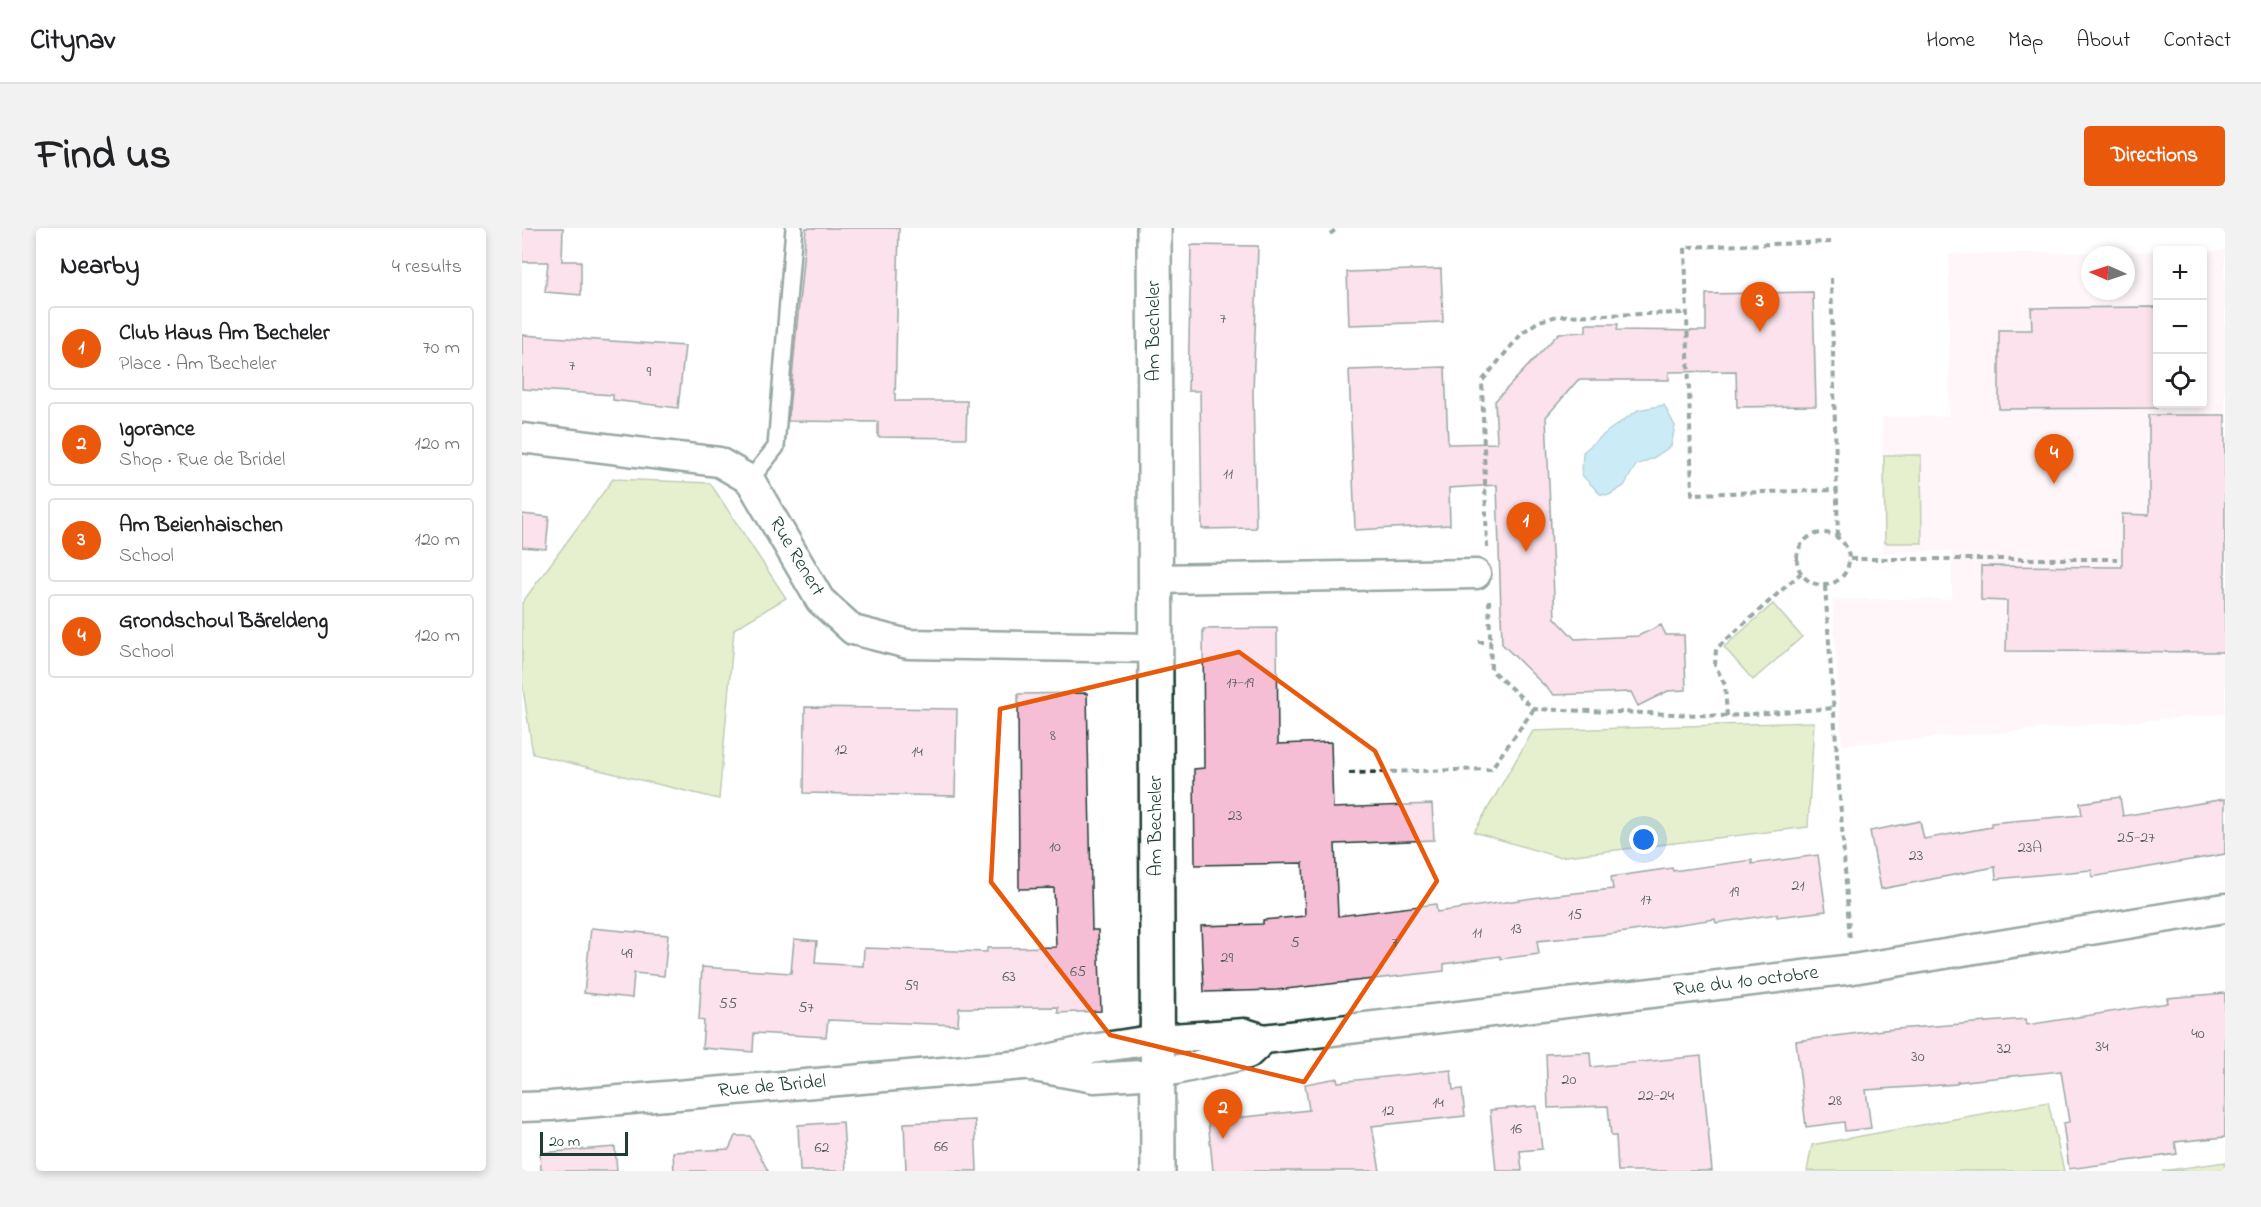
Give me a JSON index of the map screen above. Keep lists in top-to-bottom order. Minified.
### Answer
{"streets":{"main road":["Am Becheler"],"street":["Rue Renert","Rue du 10 octobre","Rue de Bridel"]},"crossings":[["Am Becheler","Rue Renert"],["Am Becheler","Rue du 10 octobre"],["Am Becheler","Rue de Bridel"],["Rue du 10 octobre","Rue de Bridel"]],"house_numbers":["7","7","9","11","17-19","8","12","14","23","25-27","10","23A","23","21","19","17","15","13","11","5","7","49","29","65","63","59","55","57","40","34","32","30","20","22-24","28","14","12","16","66","62"],"scale_bar":"20 m","north":"left","page":{"header":"Citynav","nav":["Home","Map","About","Contact"],"title":"Find us","buttons":"Directions","heading":["Nearby","4 results"],"map_buttons":["+","−"],"pins":["3","4","1","2"],"list":[{"mark":"1","name":"Club Haus Am Becheler","note":"Place · Am Becheler","value":"70 m"},{"mark":"2","name":"Igorance","note":"Shop · Rue de Bridel","value":"120 m"},{"mark":"3","name":"Am Beienhaischen","note":"School","value":"120 m"},{"mark":"4","name":"Grondschoul Bäreldeng","note":"School","value":"120 m"}],"scale":"20 m"}}
